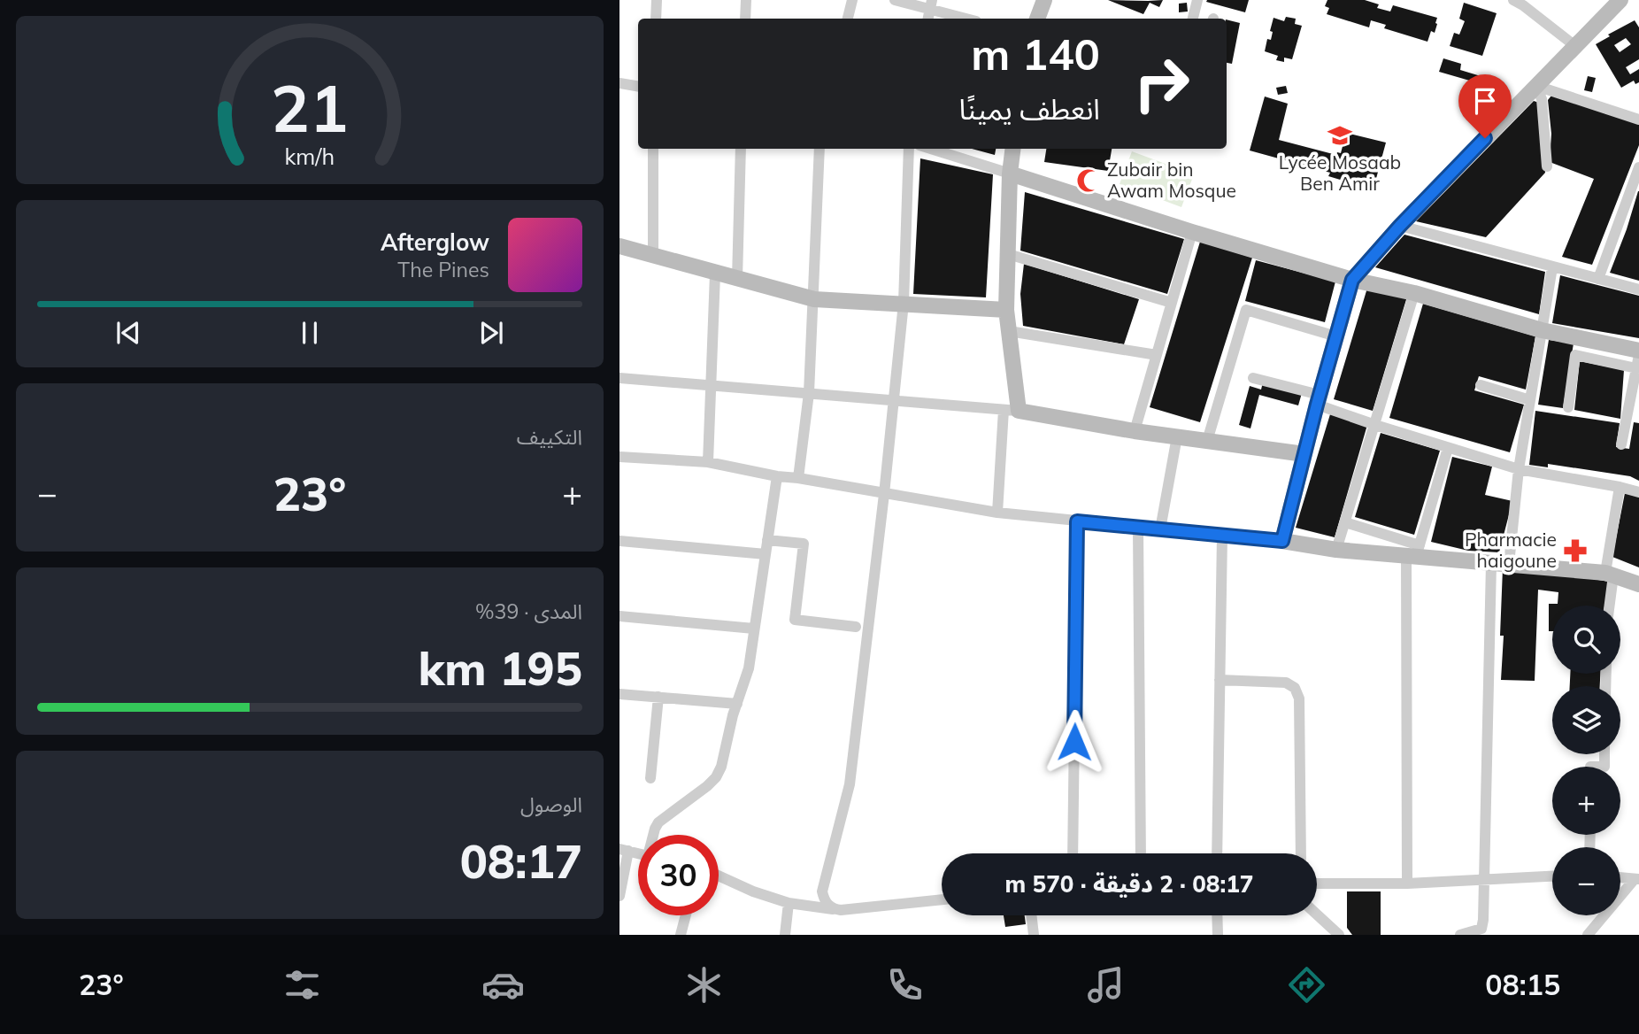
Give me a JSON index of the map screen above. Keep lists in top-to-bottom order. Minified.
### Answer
{"places":{"school or university":["Lycée Mosaab Ben Amir"],"mosque":["Zubair bin Awam Mosque"],"pharmacy":["Pharmacie haigoune"]},"page":{"turn":["140 m","انعطف يمينًا"],"song":["Afterglow","The Pines"],"tile":["التكييف",["المدى · 39%","195 km"],["الوصول","08:17"]],"heat":["−","23°","+"],"map_buttons":["+","−"],"limit":"30","trip":"08:17 · 2 دقيقة · 570 m","tabs":["08:15","23°"],"gauge":["21","km/h"]}}
